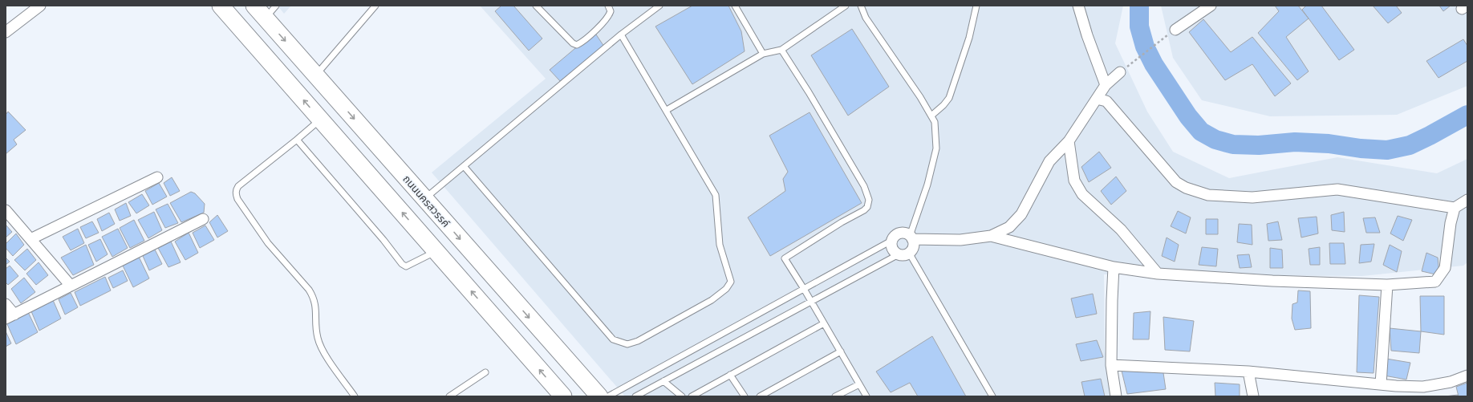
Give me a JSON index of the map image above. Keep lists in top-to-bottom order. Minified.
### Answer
{"streets":{"main road":["ถนนนครสวรรค์"]}}
